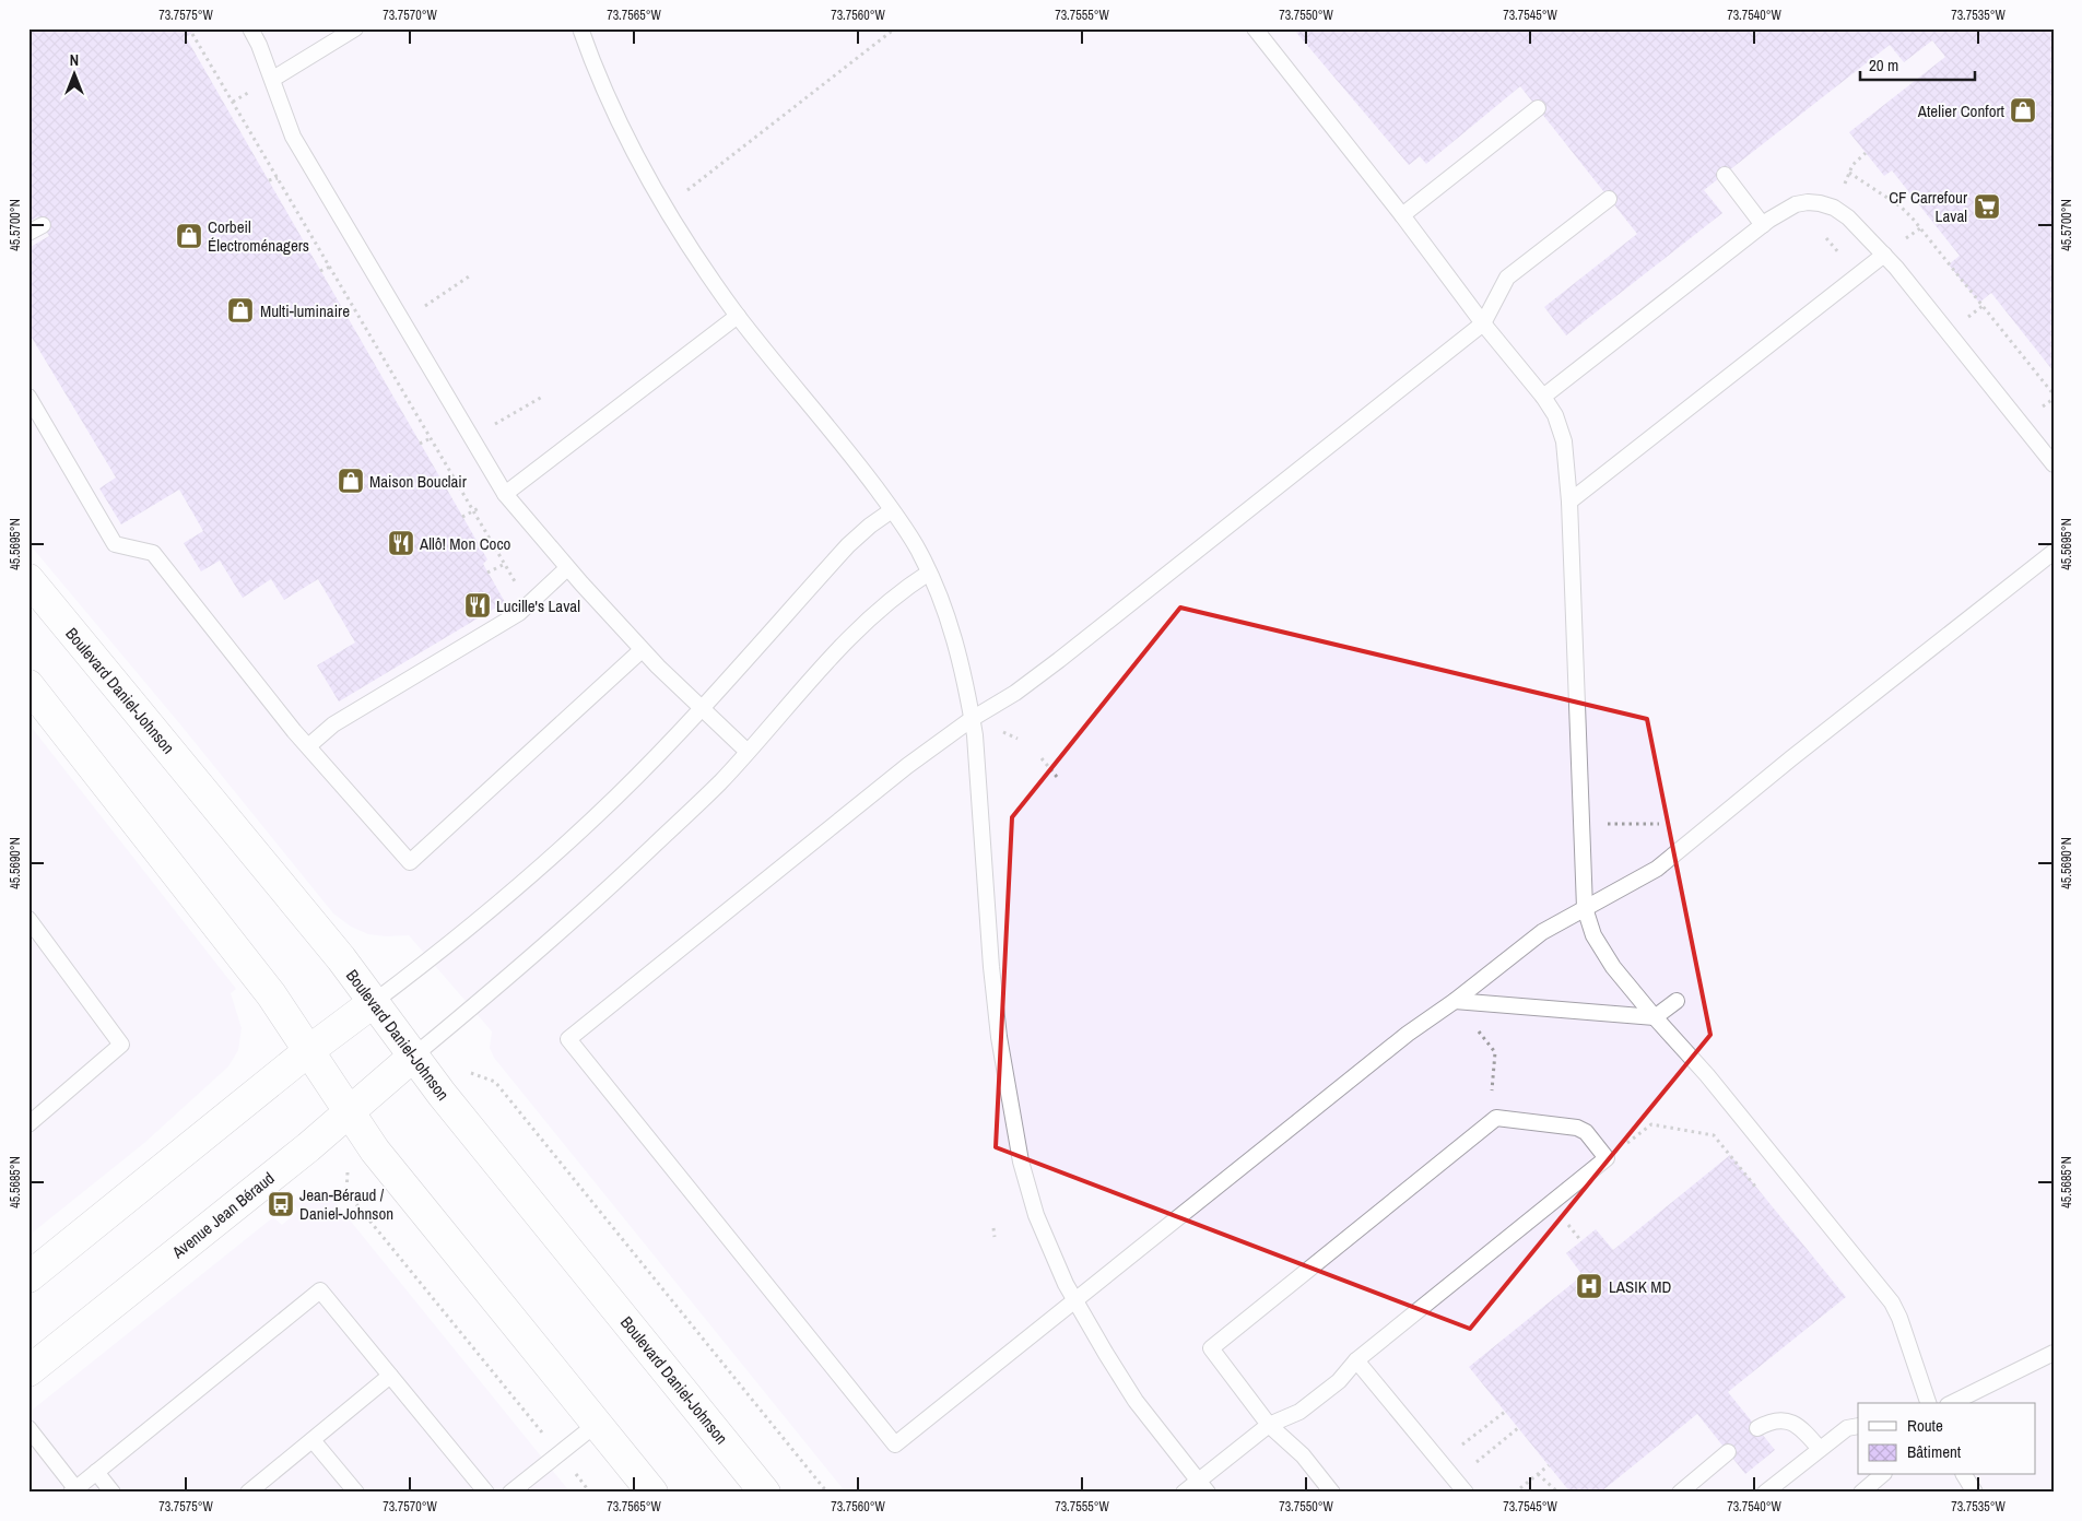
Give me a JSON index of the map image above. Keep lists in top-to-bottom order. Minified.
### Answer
{"streets":{"street":["Boulevard Daniel-Johnson","Avenue Jean Béraud"]},"crossings":[["Boulevard Daniel-Johnson","Avenue Jean Béraud"]],"places":{"shop":["Atelier Confort","Corbeil Électroménagers","Multi-luminaire","Maison Bouclair"],"supermarket":["CF Carrefour Laval"],"restaurant":["Allô! Mon Coco","Lucille's Laval"],"bus stop":["Jean-Béraud / Daniel-Johnson"],"hospital":["LASIK MD"]},"legend":["Route","Bâtiment"],"scale_bar":"20 m","north":"top","coordinates":["73.7575°W","73.7570°W","73.7565°W","73.7560°W","73.7555°W","73.7550°W","73.7545°W","73.7540°W","73.7535°W","45.5700°N","45.5695°N","45.5690°N","45.5685°N"]}
